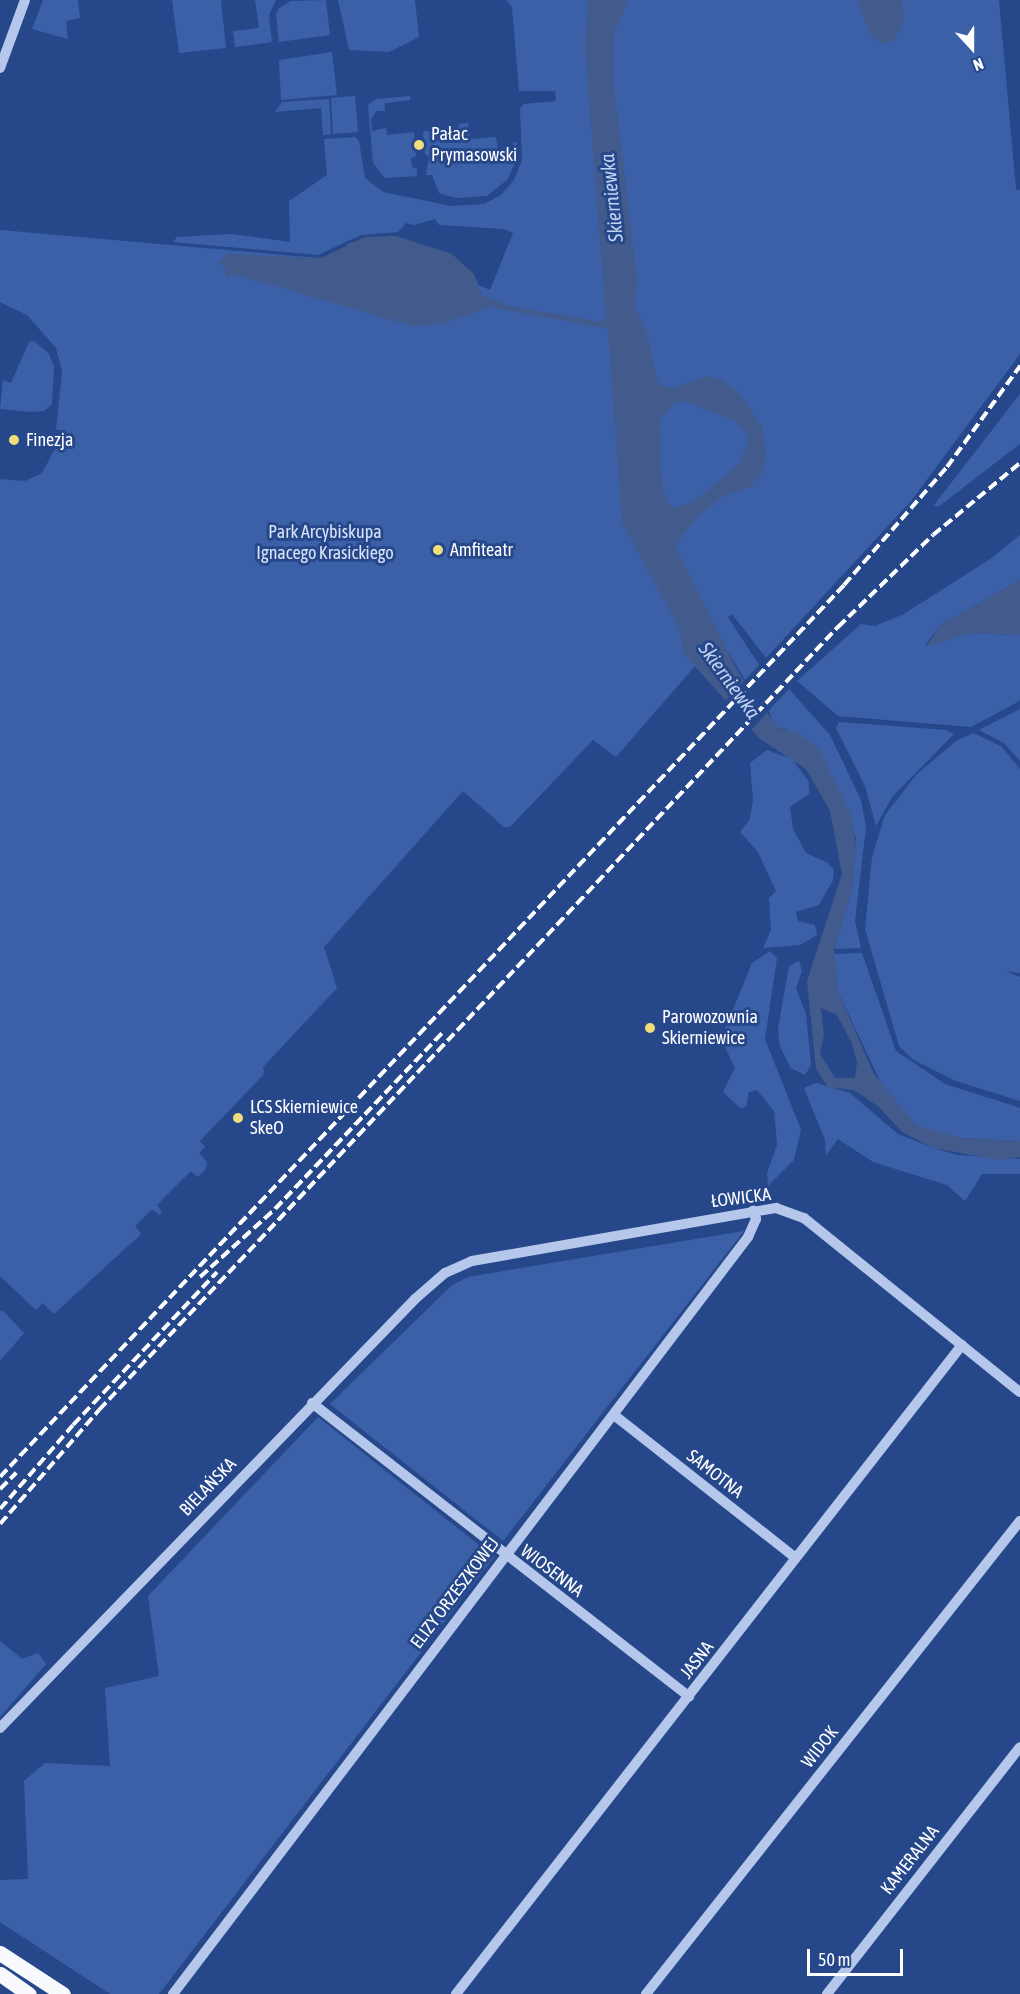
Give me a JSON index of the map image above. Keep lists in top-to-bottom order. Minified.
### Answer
{"streets":{"street":["ŁOWICKA","SAMOTNA","BIELAŃSKA","WIOSENNA","ELIZY ORZESZKOWEJ","JASNA","WIDOK","KAMERALNA"]},"crossings":[["ŁOWICKA","BIELAŃSKA"],["ŁOWICKA","ELIZY ORZESZKOWEJ"],["ŁOWICKA","JASNA"],["SAMOTNA","ELIZY ORZESZKOWEJ"],["SAMOTNA","JASNA"],["BIELAŃSKA","WIOSENNA"],["WIOSENNA","ELIZY ORZESZKOWEJ"],["WIOSENNA","JASNA"]],"water":["Skierniewka"],"parks":["Park Arcybiskupa Ignacego Krasickiego"],"places":["Pałac Prymasowski","Finezja","Amfiteatr","Parowozownia Skierniewice","LCS Skierniewice SkeO"],"scale_bar":"50 m","north":"bottom"}
